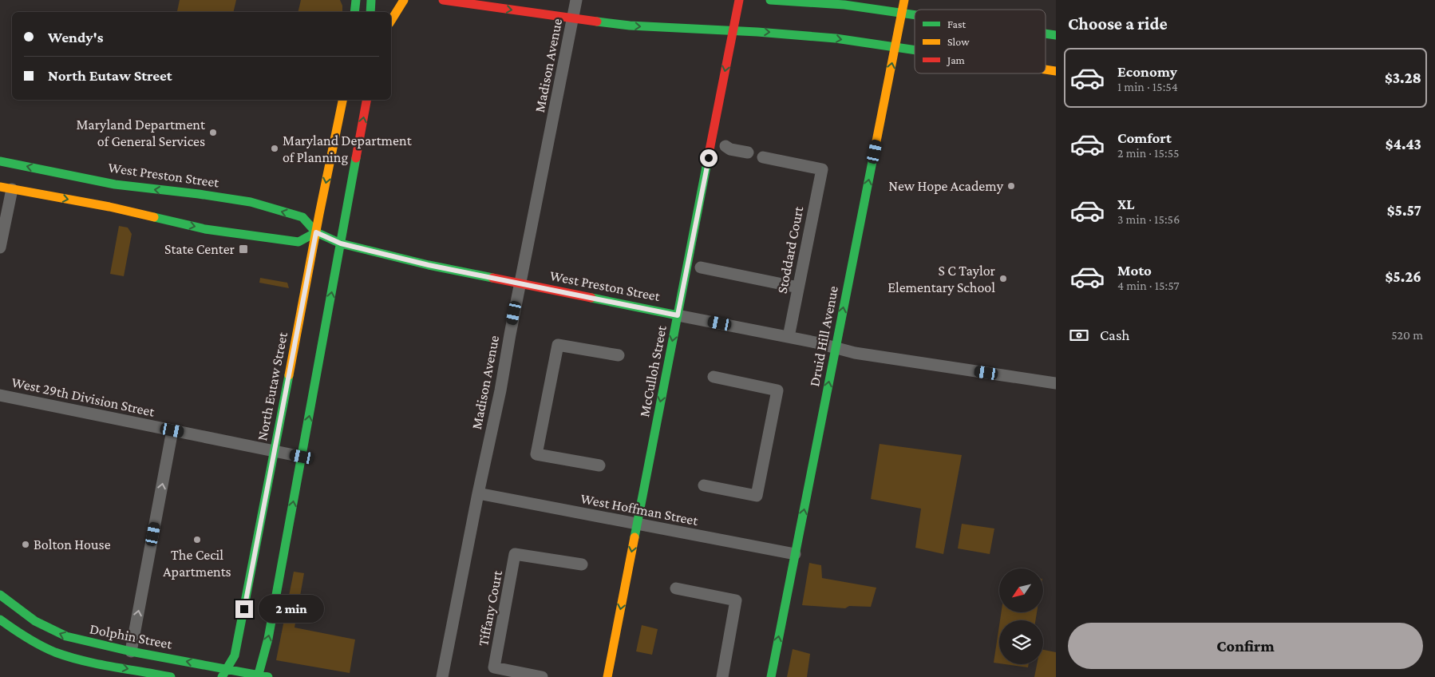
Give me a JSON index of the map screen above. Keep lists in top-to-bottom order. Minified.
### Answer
{"streets":{"main road":["West Preston Street","Druid Hill Avenue","McCulloh Street","North Eutaw Street","Dolphin Street"],"street":["Madison Avenue","Stoddard Court","West 29th Division Street","West Hoffman Street","Tiffany Court"]},"crossings":[["Madison Avenue","West Preston Street"],["Madison Avenue","West Hoffman Street"],["West Preston Street","Stoddard Court"],["West Preston Street","Druid Hill Avenue"],["West Preston Street","McCulloh Street"],["West Preston Street","North Eutaw Street"],["Druid Hill Avenue","West Hoffman Street"],["McCulloh Street","West Hoffman Street"],["North Eutaw Street","West 29th Division Street"],["North Eutaw Street","Dolphin Street"]],"one_way":["Druid Hill Avenue","McCulloh Street"],"places":{"other":["Maryland Department of General Services","Maryland Department of Planning","New Hope Academy","S C Taylor Elementary School","The Cecil Apartments","Bolton House"],"transit":["State Center"]},"legend":["Fast","Slow","Jam"],"north":"bottom left","page":{"heading":"Choose a ride","banner":["Wendy's","North Eutaw Street"],"list":[{"name":"Economy","note":"1 min · 15:54","value":"$3.28"},{"name":"Comfort","note":"2 min · 15:55","value":"$4.43"},{"name":"XL","note":"3 min · 15:56","value":"$5.57"},{"name":"Moto","note":"4 min · 15:57","value":"$5.26"}],"pay":["Cash","520 m"],"bubble":"2 min","buttons":"Confirm"}}
